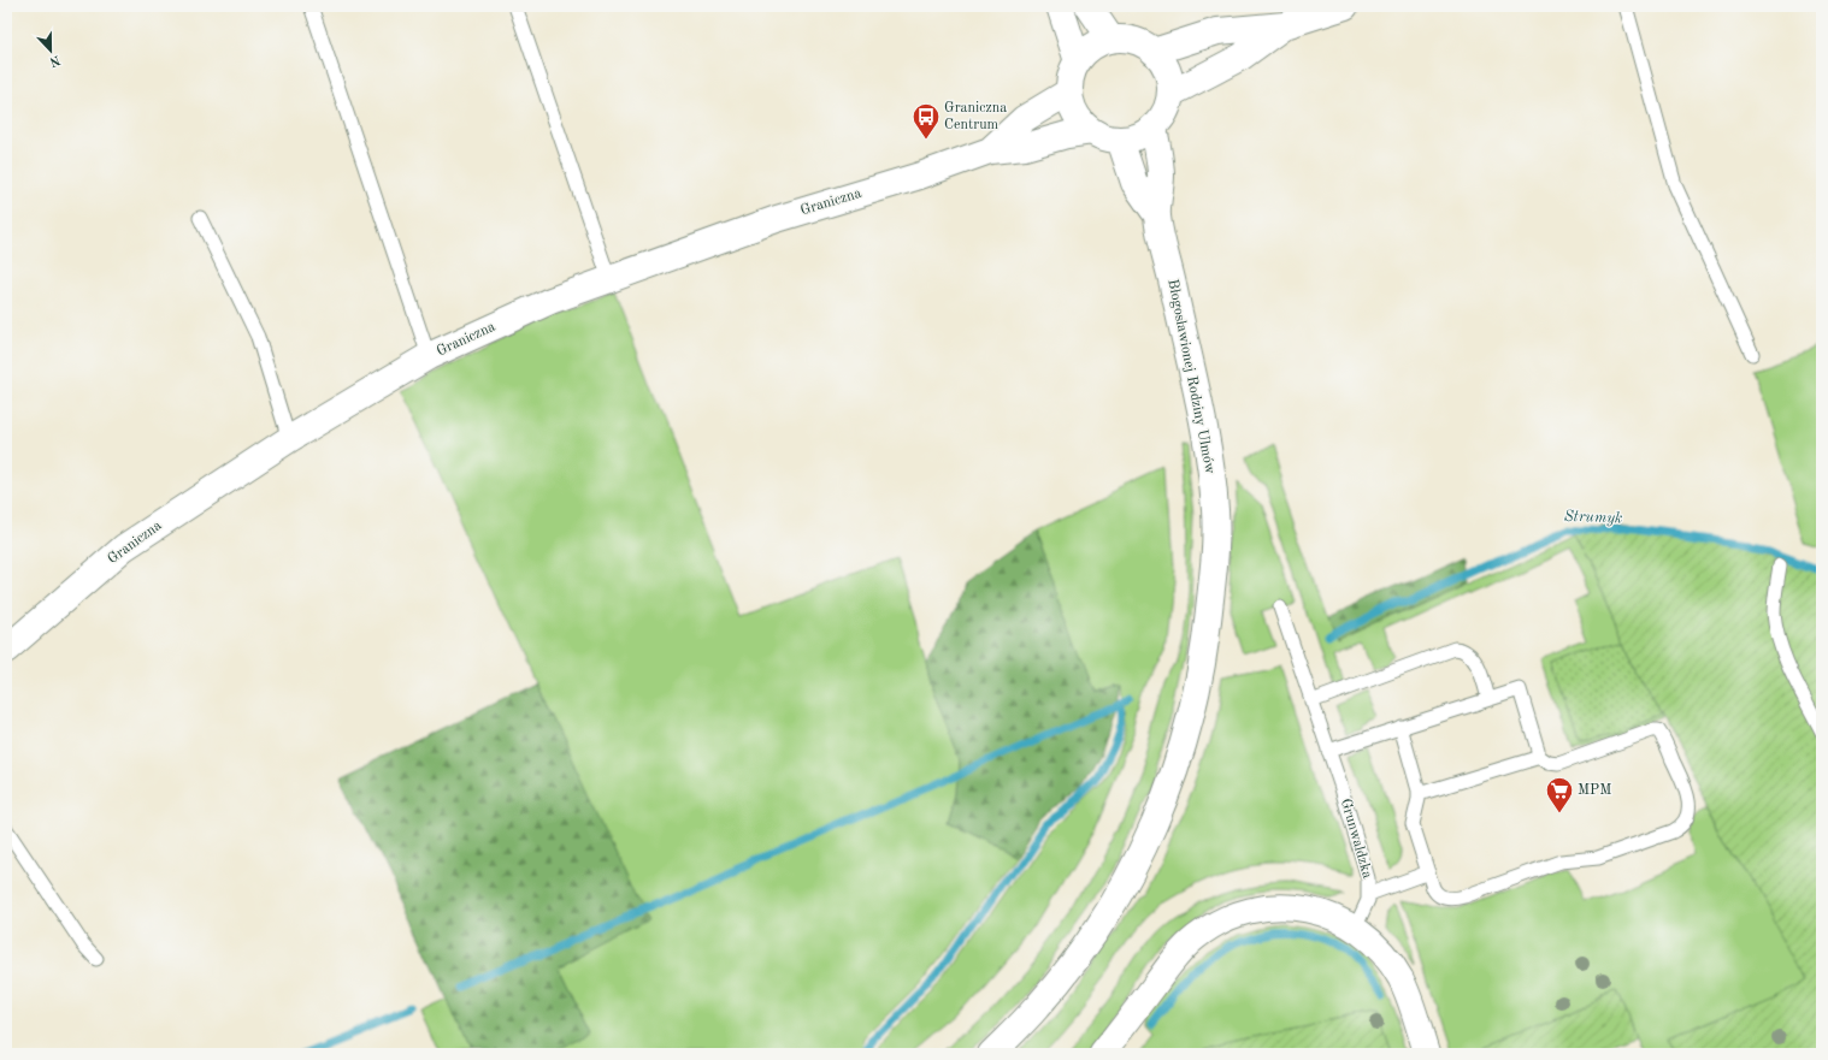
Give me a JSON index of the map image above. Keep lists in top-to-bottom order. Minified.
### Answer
{"streets":{"street":["Graniczna","Błogosławionej Rodziny Ulmów"],"lane":["Grunwaldzka"]},"crossings":[["Graniczna","Błogosławionej Rodziny Ulmów"]],"water":["Strumyk"],"places":{"bus stop":["Graniczna Centrum"],"supermarket":["MPM"]},"north":"bottom"}
